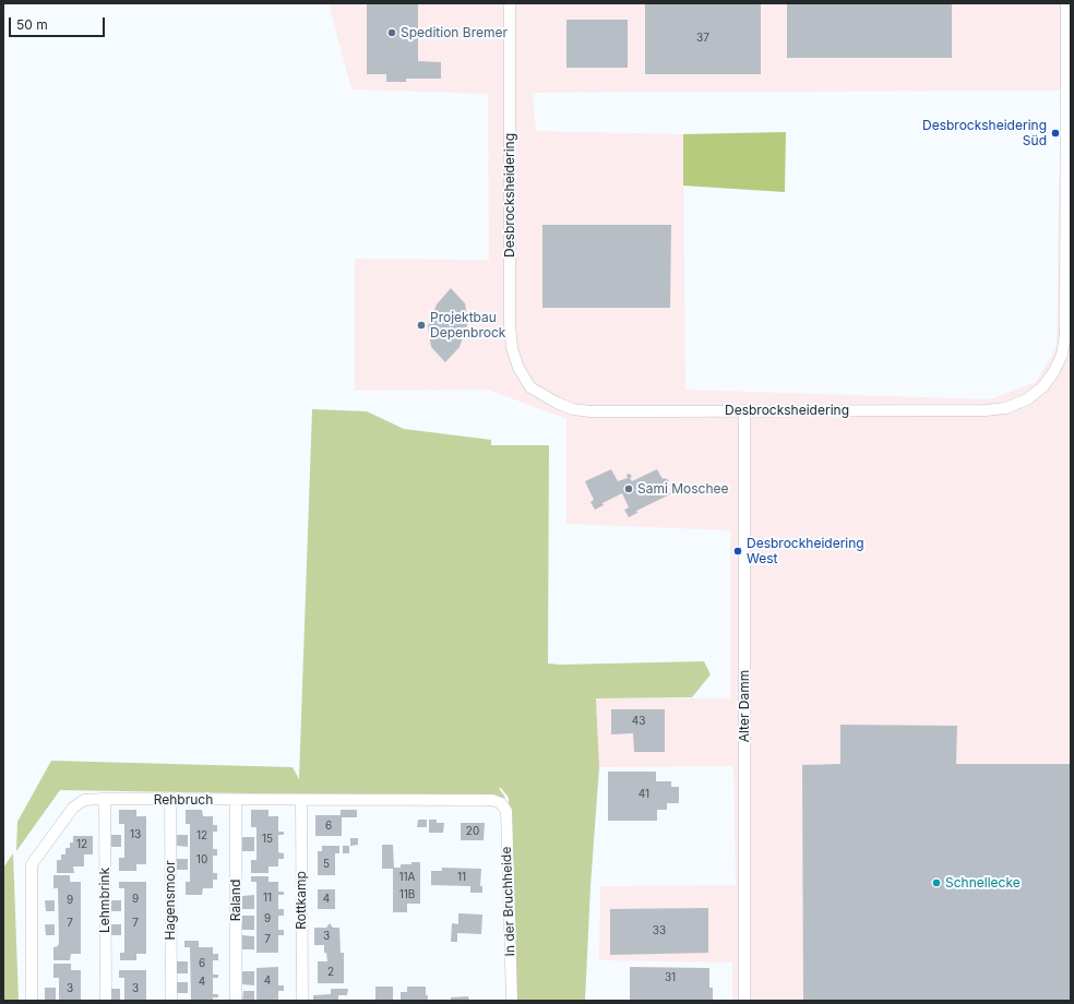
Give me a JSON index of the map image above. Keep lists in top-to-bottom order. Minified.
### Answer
{"streets":{"street":["Desbrocksheidering","Alter Damm","Rehbruch","Lehmbrink","Hagensmoor","Raland","Rottkamp","In der Bruchheide"]},"crossings":[["Desbrocksheidering","Alter Damm"],["Rehbruch","Lehmbrink"],["Rehbruch","Hagensmoor"],["Rehbruch","Raland"],["Rehbruch","Rottkamp"],["Rehbruch","In der Bruchheide"]],"places":["Spedition Bremer","Desbrocksheidering Süd","Projektbau Depenbrock","Sami Moschee","Desbrockheidering West","Schnellecke"],"house_numbers":["37","43","41","6","20","13","12","15","12","10","5","11A","11","11B","11","9","4","9","9","7","7","33","3","7","6","2","31","4","4","3","3"],"scale_bar":"50 m"}
